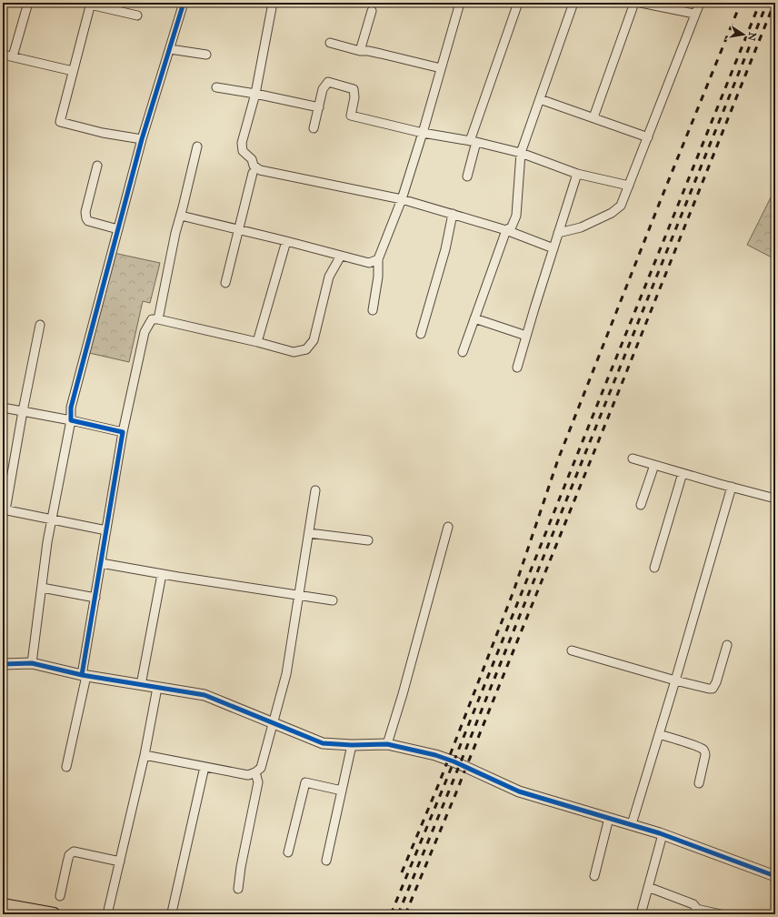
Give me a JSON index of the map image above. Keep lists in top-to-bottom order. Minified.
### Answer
{"north":"right"}
